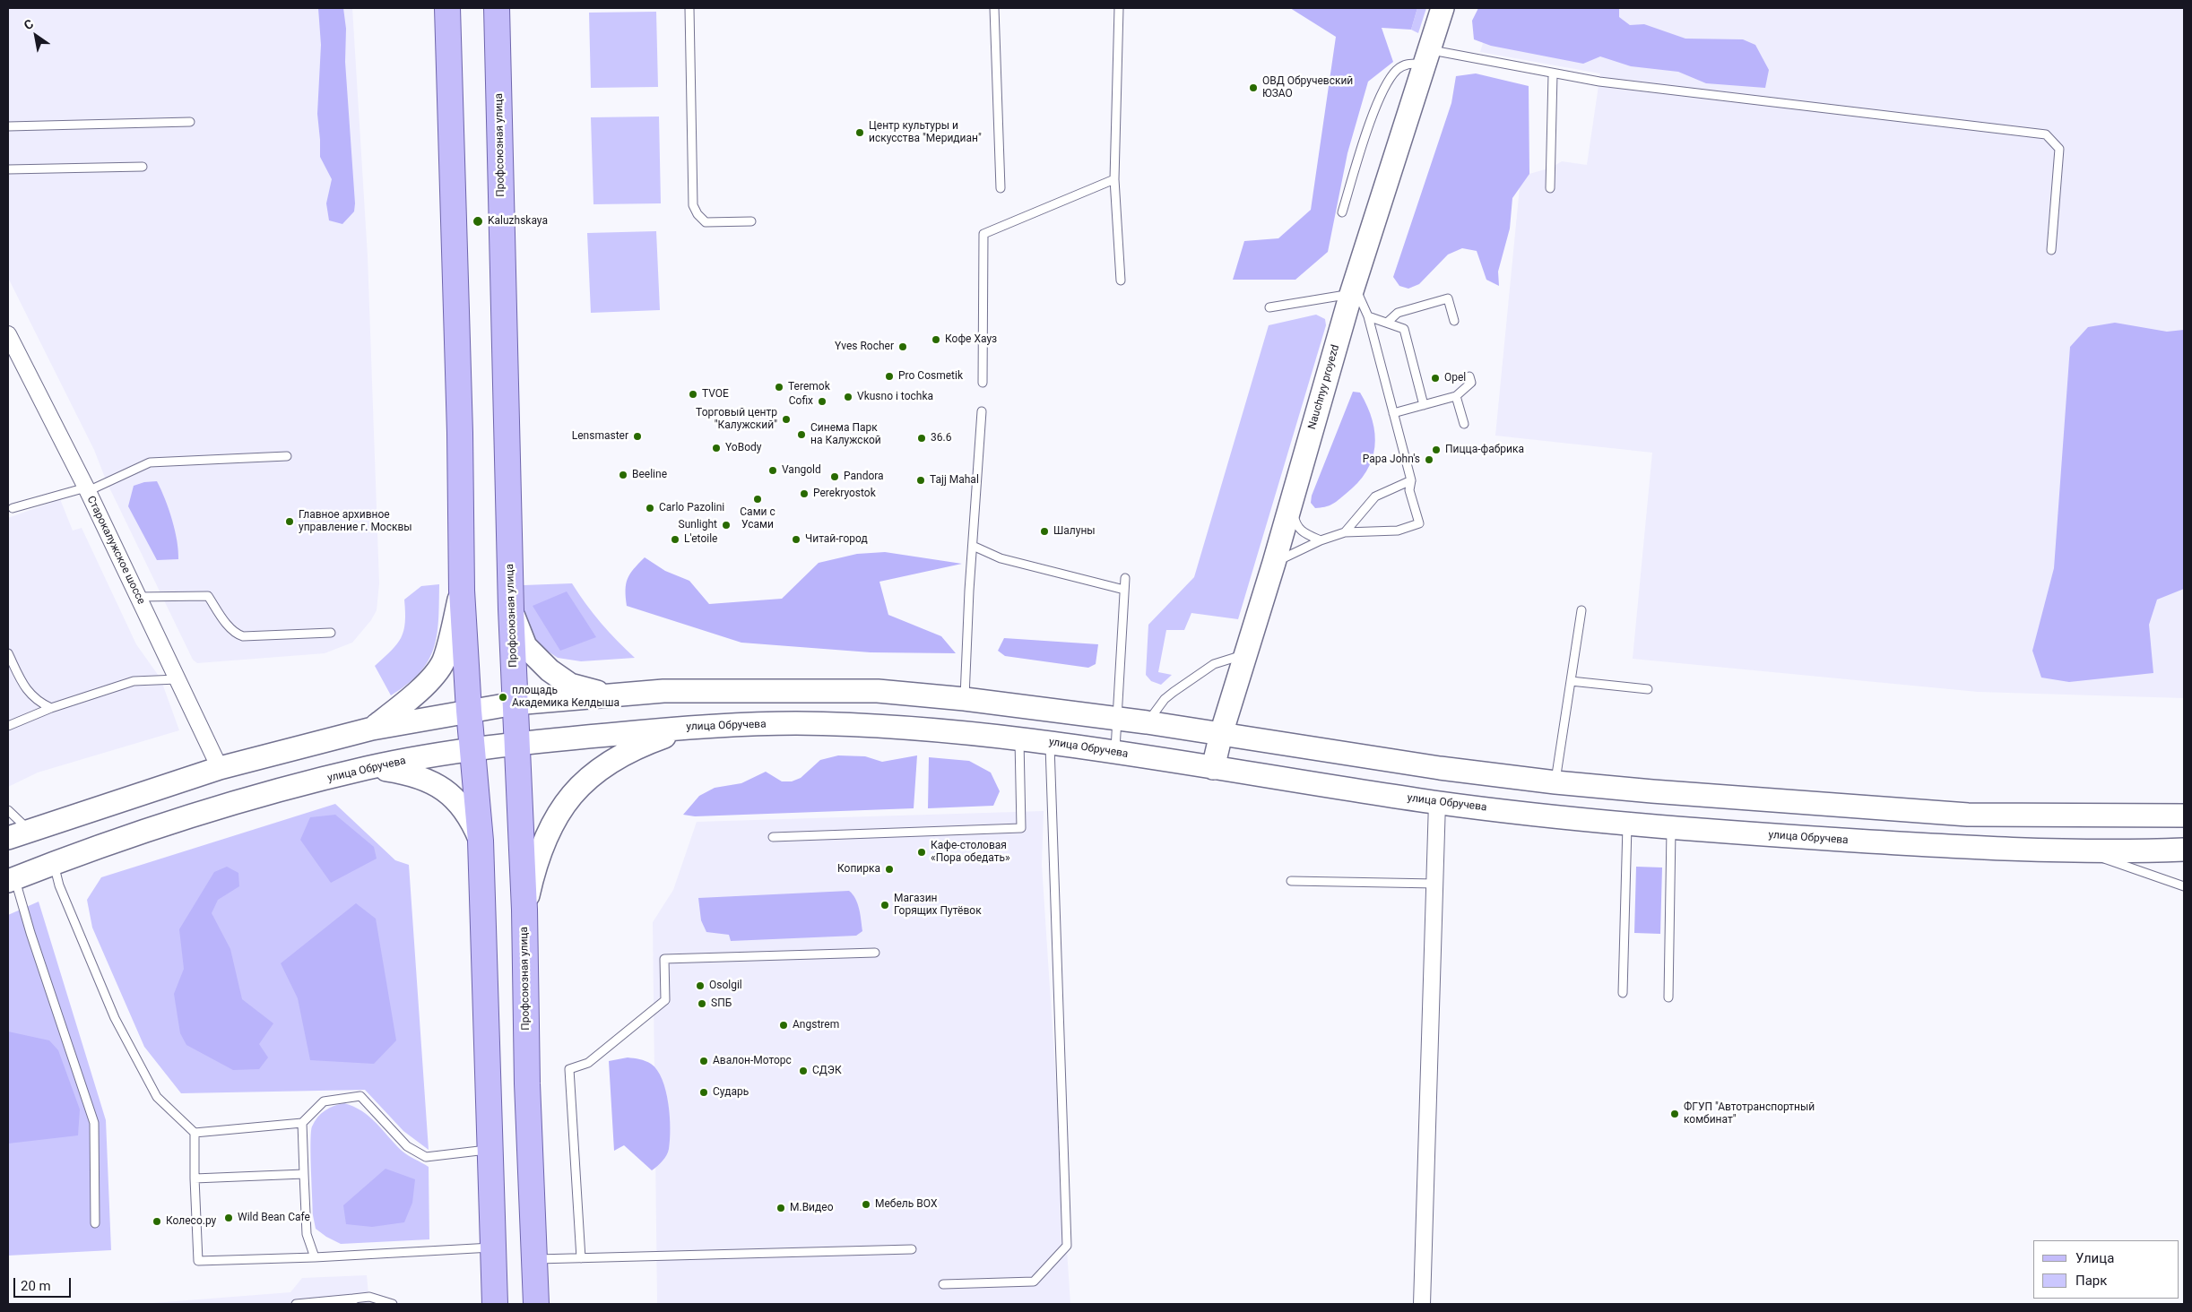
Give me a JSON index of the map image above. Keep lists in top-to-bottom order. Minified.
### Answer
{"streets":{"main road":["Профсоюзная улица","Nauchnyy proyezd","улица Обручева"],"street":["Старокалужское шоссе"]},"crossings":[["Профсоюзная улица","улица Обручева"],["Nauchnyy proyezd","улица Обручева"]],"places":["ОВД Обручевский ЮЗАО","Центр культуры и искусства \"Меридиан\"","Kaluzhskaya","Кофе Хауз","Yves Rocher","Pro Cosmetik","Opel","Teremok","TVOE","Vkusno i tochka","Cofix","Торговый центр \"Калужский\"","Синема Парк на Калужской","Lensmaster","36.6","YoBody","Пицца-фабрика","Papa John's","Vangold","Beeline","Pandora","Tajj Mahal","Perekryostok","Сами с Усами","Carlo Pazolini","Главное архивное управление г. Москвы","Sunlight","Шалуны","L'etoile","Читай-город","площадь Академика Келдыша","Кафе-столовая «Пора обедать»","Копирка","Магазин Горящих Путёвок","Osolgil","SПБ","Angstrem","Авалон-Моторс","СДЭК","Сударь","ФГУП \"Автотранспортный комбинат\"","Мебель BOX","М.Видео","Wild Bean Cafe","Колесо.ру"],"legend":["Улица","Парк"],"scale_bar":"20 m","north":"top left"}
